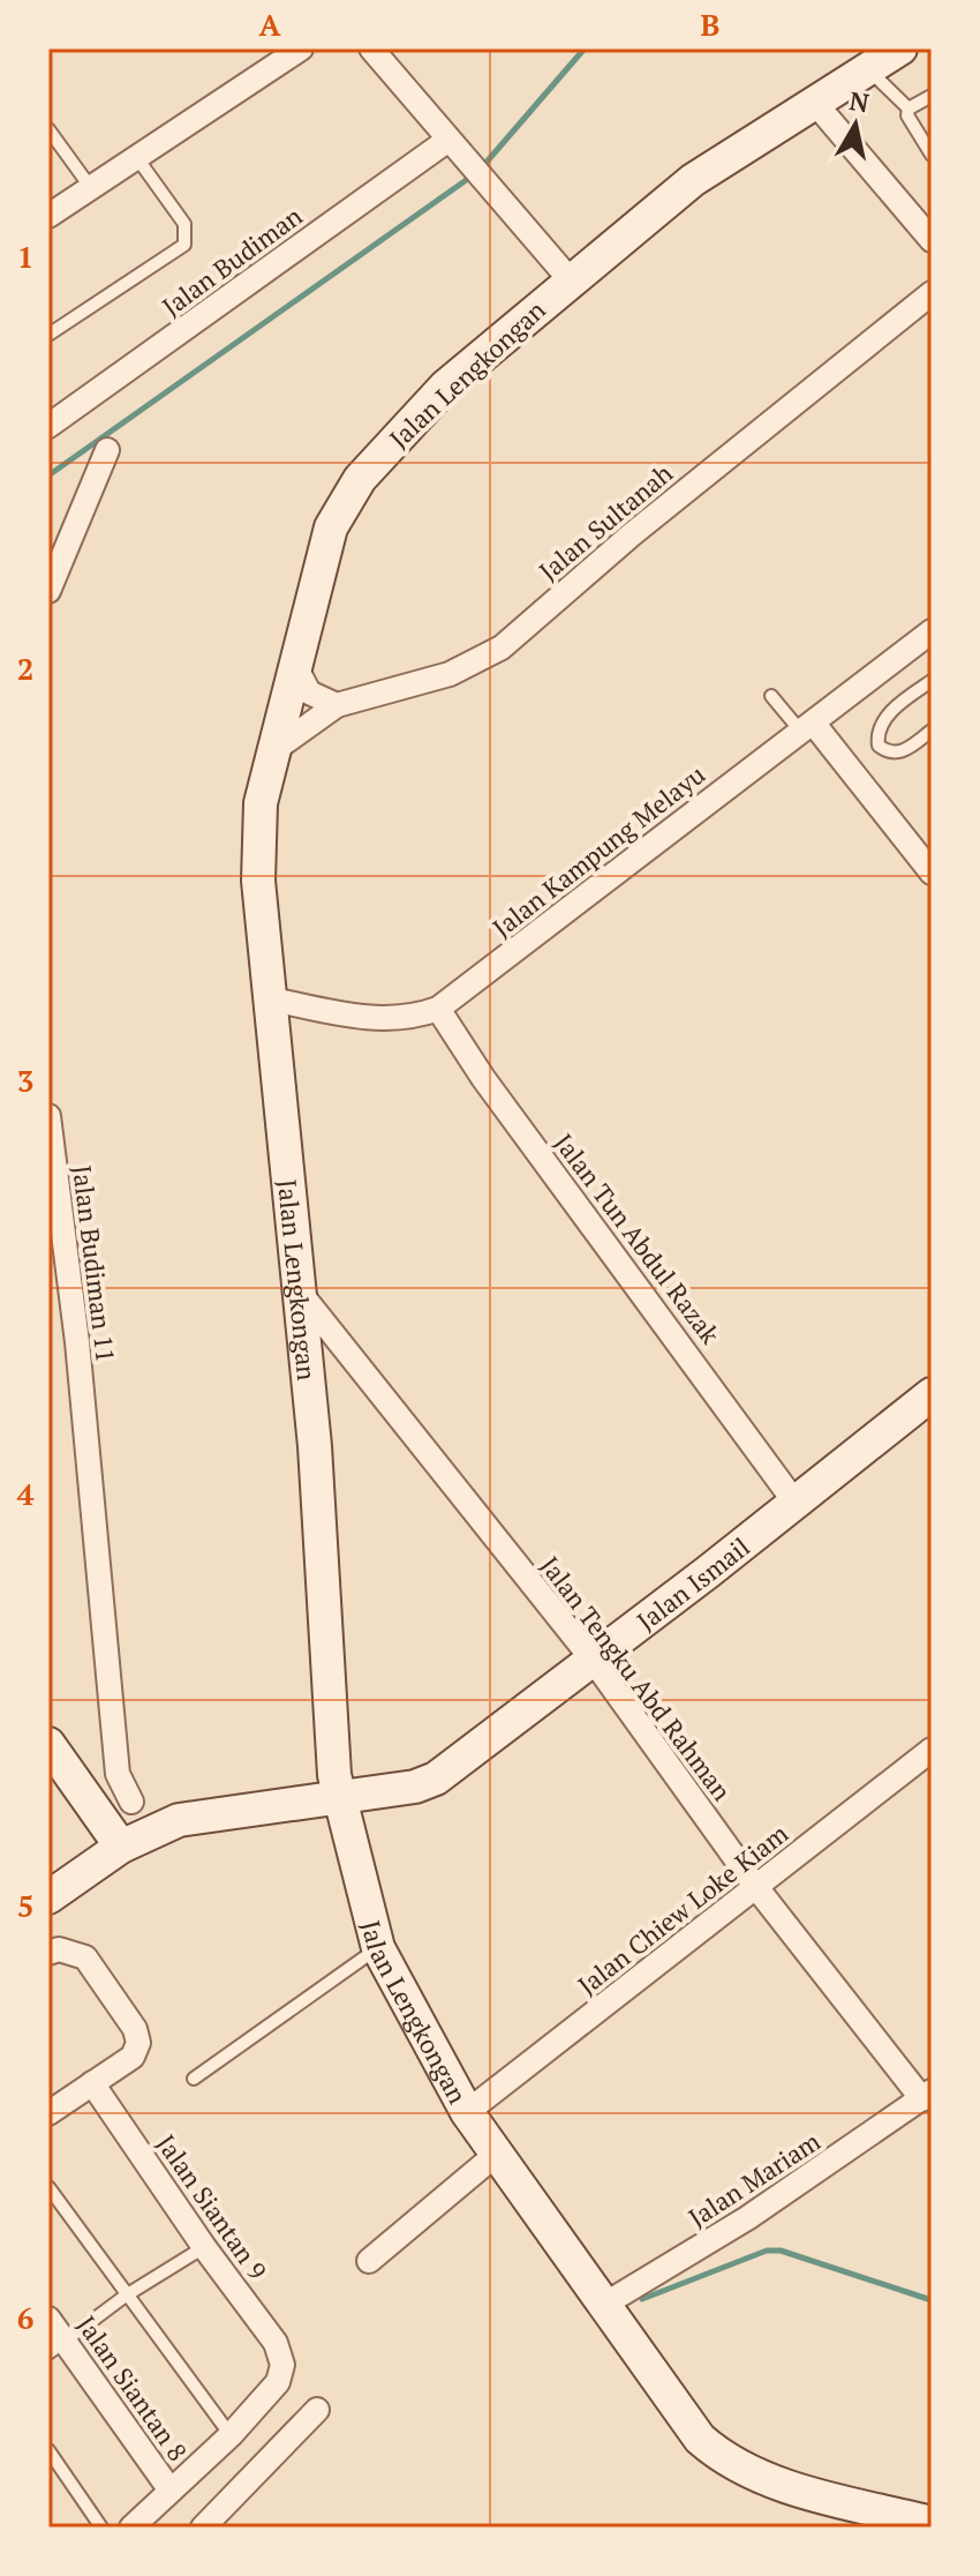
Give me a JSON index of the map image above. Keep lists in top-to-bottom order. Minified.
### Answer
{"streets":{"street":["Jalan Budiman","Jalan Lengkongan","Jalan Sultanah","Jalan Kampung Melayu","Jalan Tun Abdul Razak","Jalan Budiman 11","Jalan Ismail","Jalan Tengku Abd Rahman","Jalan Chiew Loke Kiam","Jalan Mariam","Jalan Siantan 9","Jalan Siantan 8"]},"crossings":[["Jalan Lengkongan","Jalan Kampung Melayu"],["Jalan Lengkongan","Jalan Ismail"],["Jalan Lengkongan","Jalan Tengku Abd Rahman"],["Jalan Lengkongan","Jalan Chiew Loke Kiam"],["Jalan Lengkongan","Jalan Mariam"],["Jalan Kampung Melayu","Jalan Tun Abdul Razak"],["Jalan Tun Abdul Razak","Jalan Ismail"],["Jalan Ismail","Jalan Tengku Abd Rahman"],["Jalan Tengku Abd Rahman","Jalan Chiew Loke Kiam"],["Jalan Tengku Abd Rahman","Jalan Mariam"]],"north":"top","grid":{"columns":["A","B"],"rows":["1","2","3","4","5","6"]}}
